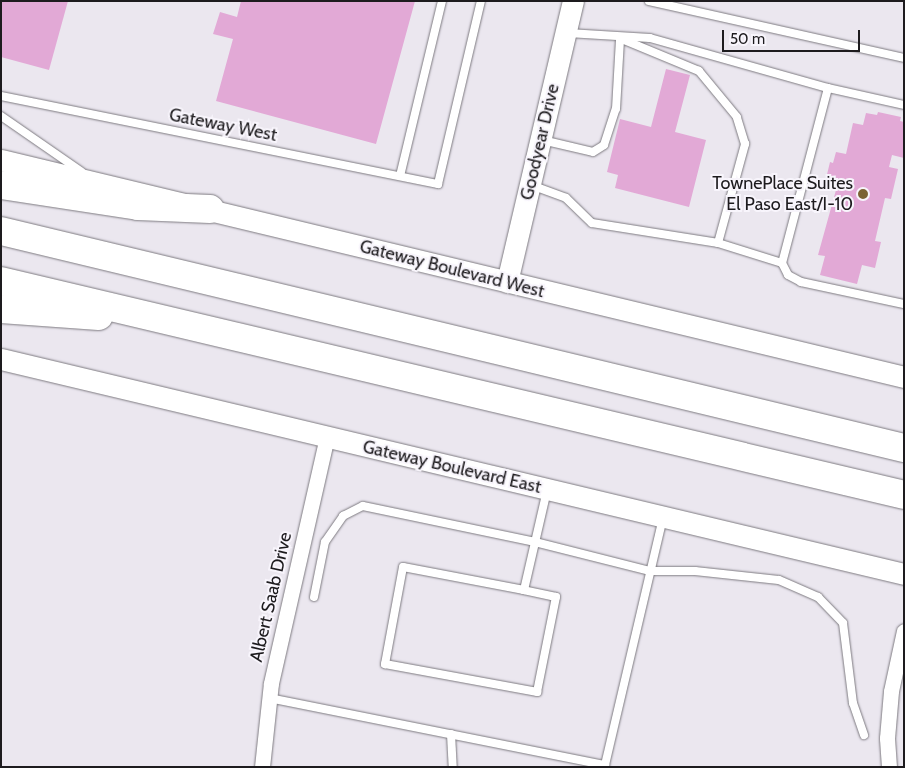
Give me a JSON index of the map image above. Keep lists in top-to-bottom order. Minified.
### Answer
{"streets":{"main road":["Goodyear Drive","Gateway Boulevard West","Gateway Boulevard East"],"street":["Albert Saab Drive"],"lane":["Gateway West"]},"crossings":[["Goodyear Drive","Gateway Boulevard West"],["Gateway Boulevard East","Albert Saab Drive"]],"places":["TownePlace Suites El Paso East/I-10"],"scale_bar":"50 m"}
